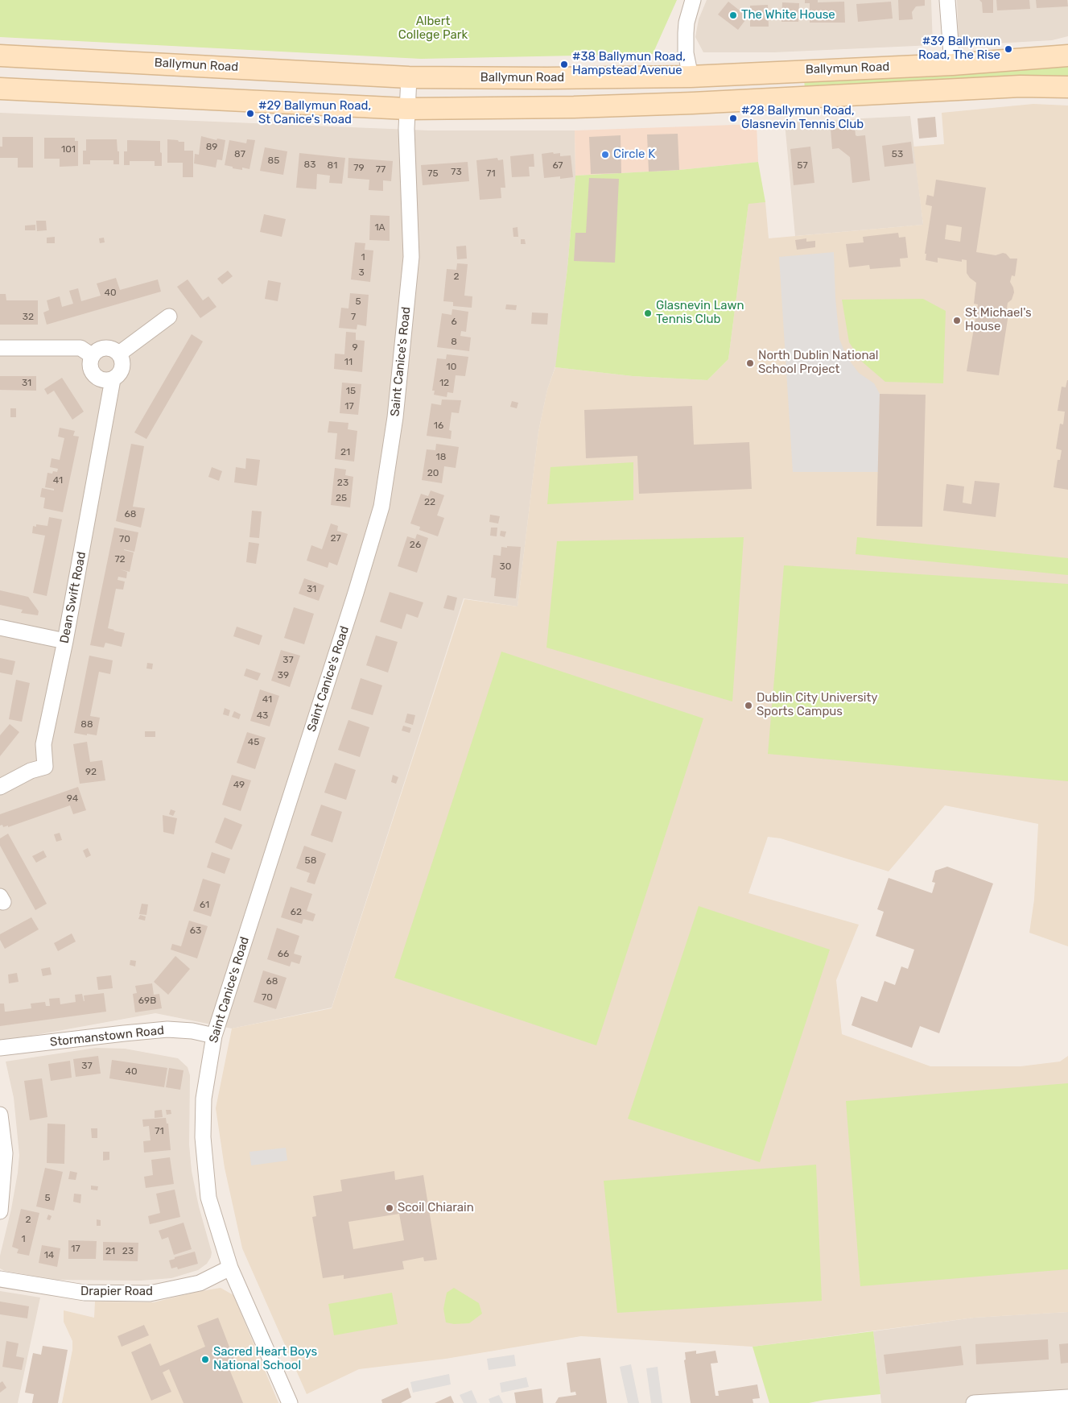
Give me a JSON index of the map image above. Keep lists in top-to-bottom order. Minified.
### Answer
{"streets":{"main road":["Ballymun Road"],"street":["Saint Canice's Road","Dean Swift Road","Stormanstown Road","Drapier Road"]},"crossings":[["Ballymun Road","Saint Canice's Road"],["Saint Canice's Road","Stormanstown Road"],["Saint Canice's Road","Drapier Road"]],"parks":["Albert College Park"],"places":["The White House","#39 Ballymun Road, The Rise","#38 Ballymun Road, Hampstead Avenue","#29 Ballymun Road, St Canice's Road","#28 Ballymun Road, Glasnevin Tennis Club","Circle K","Glasnevin Lawn Tennis Club","St Michael's House","North Dublin National School Project","Dublin City University Sports Campus","Scoil Chiarain","Sacred Heart Boys National School"],"house_numbers":["89","101","87","53","85","83","81","67","57","79","77","73","75","71","1A","1","3","2","40","5","32","7","6","8","9","11","10","31","12","15","17","16","21","18","20","41","23","25","22","68","27","70","26","72","30","31","37","39","41","43","88","45","92","49","94","58","61","62","63","66","68","70","69B","37","40","71","5","2","1","17","21","23","14"]}
